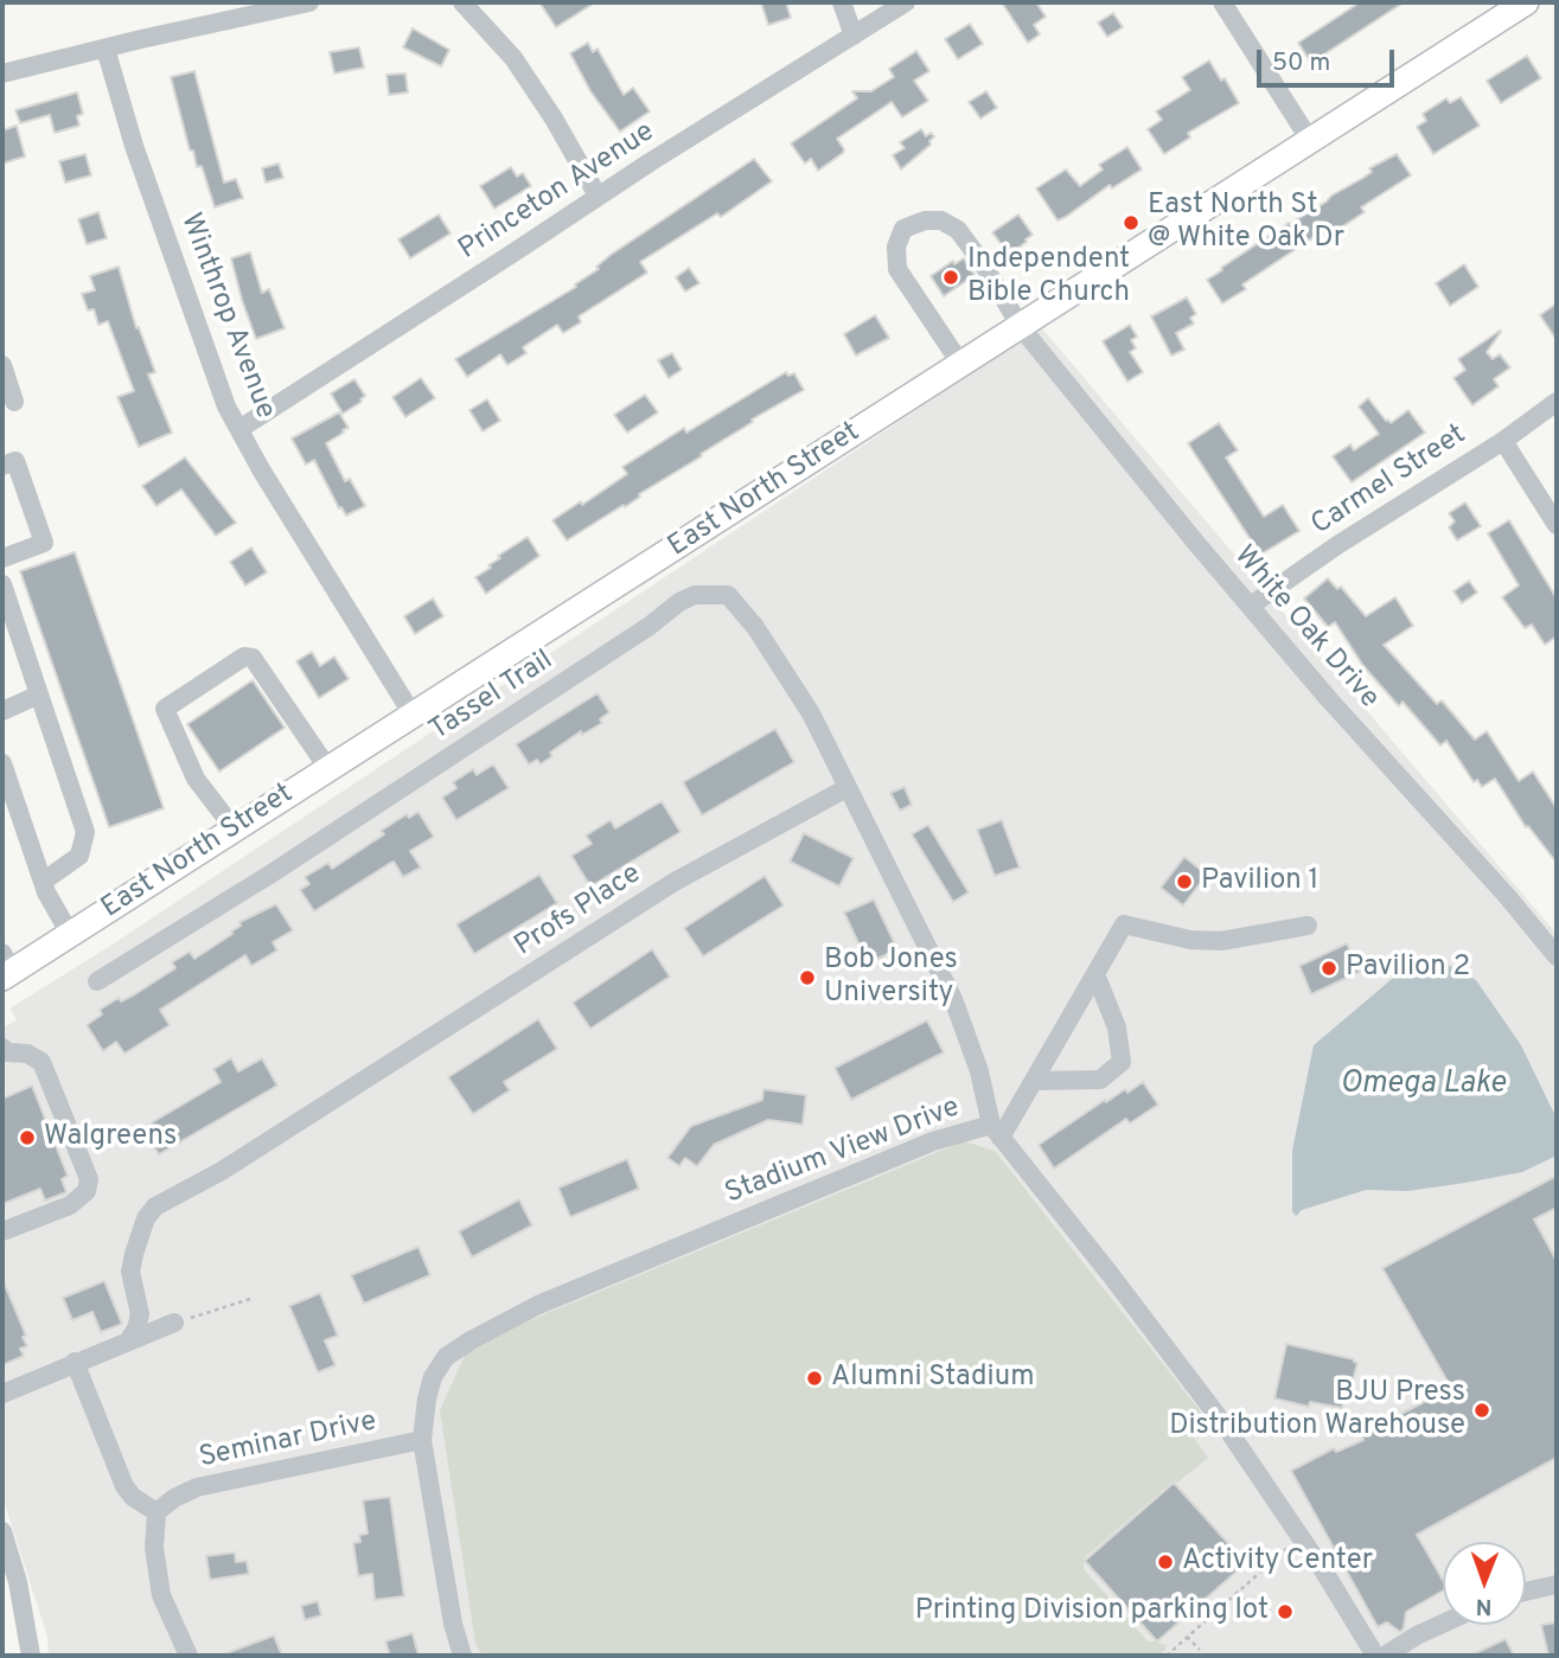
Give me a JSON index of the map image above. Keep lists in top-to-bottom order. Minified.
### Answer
{"streets":{"main road":["East North Street"],"street":["Princeton Avenue","Winthrop Avenue","Carmel Street","White Oak Drive","Tassel Trail","Profs Place","Stadium View Drive","Seminar Drive"]},"crossings":[["Princeton Avenue","Winthrop Avenue"],["Winthrop Avenue","East North Street"],["Carmel Street","White Oak Drive"],["East North Street","White Oak Drive"],["Tassel Trail","Profs Place"],["Stadium View Drive","Seminar Drive"]],"water":["Omega Lake"],"places":["East North St @ White Oak Dr","Independent Bible Church","Pavilion 1","Pavilion 2","Bob Jones University","Walgreens","Alumni Stadium","BJU Press Distribution Warehouse","Activity Center","Printing Division parking lot"],"scale_bar":"50 m","north":"bottom"}
